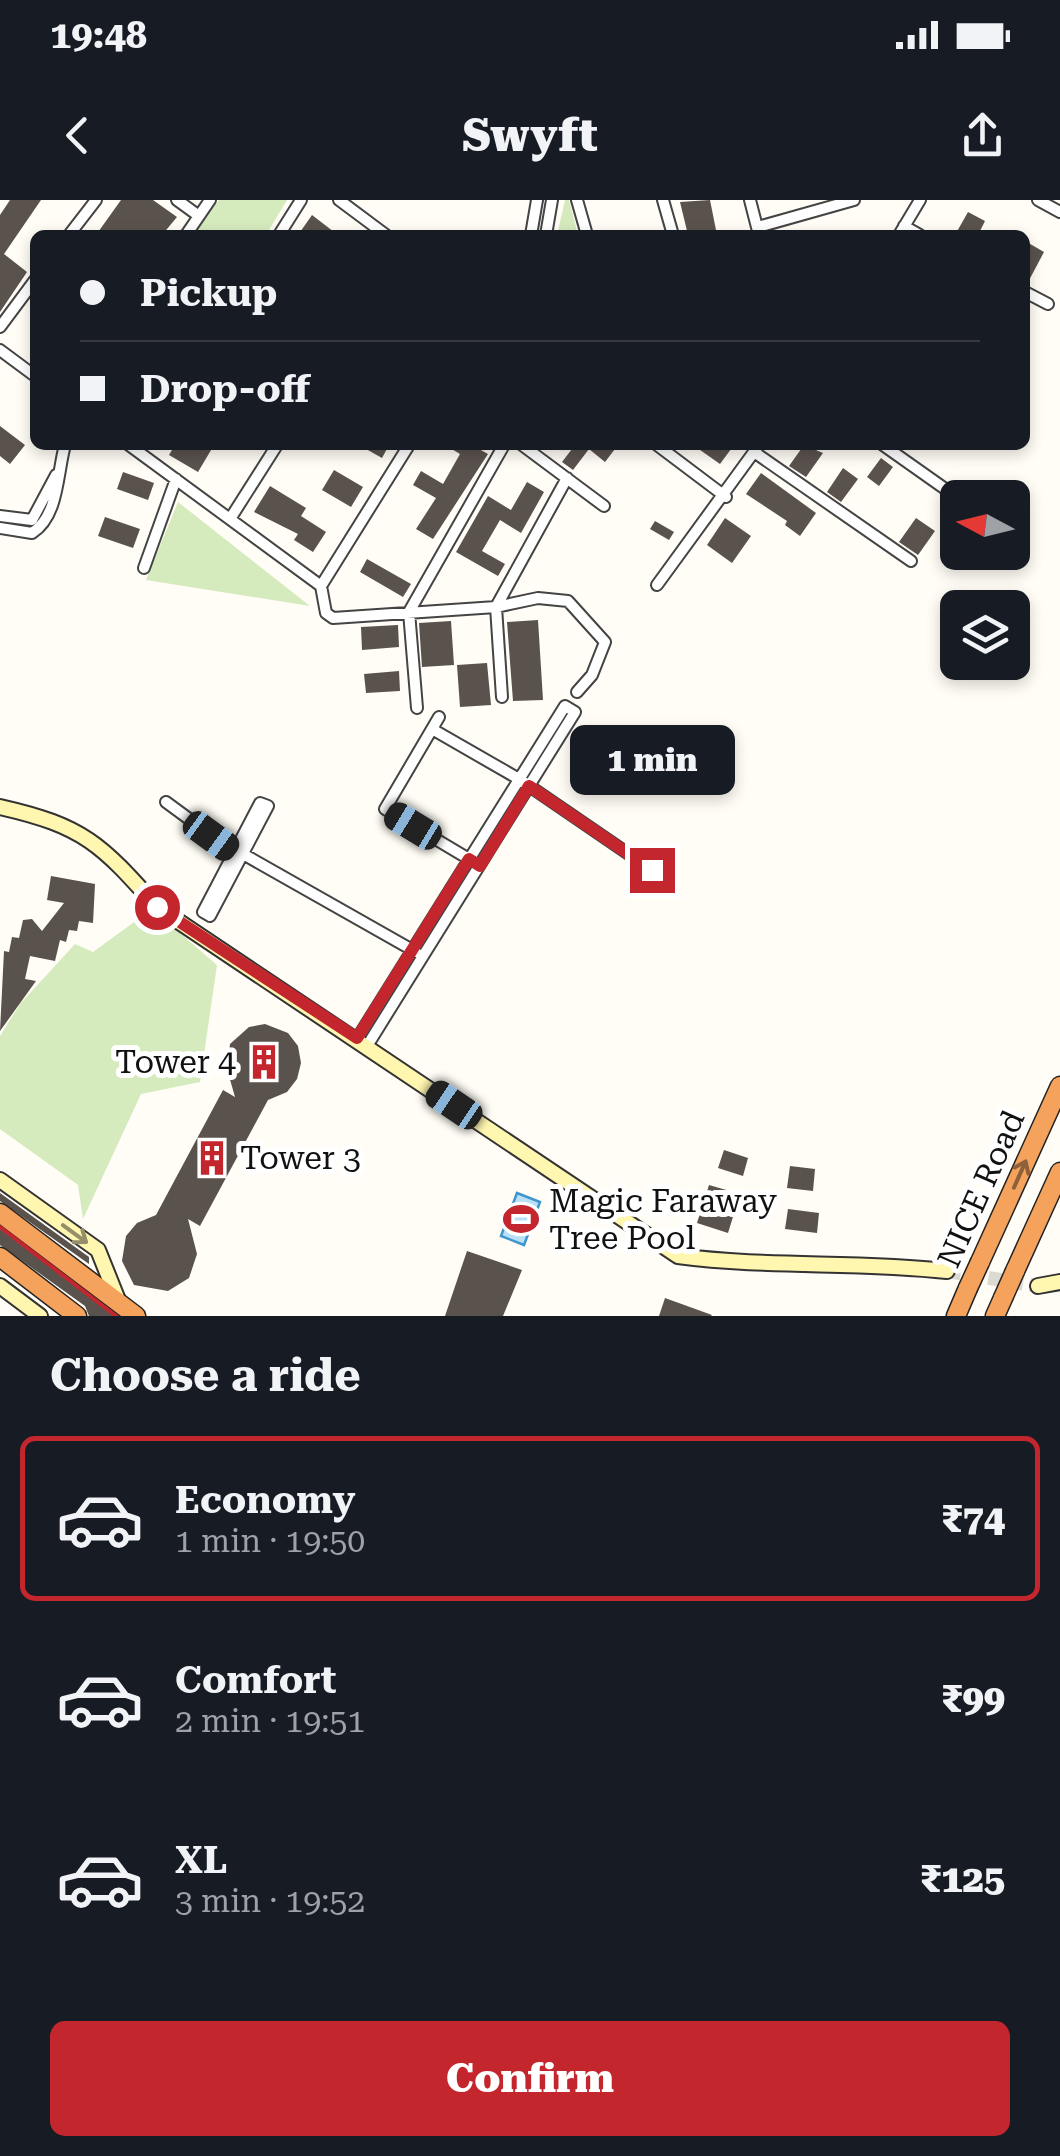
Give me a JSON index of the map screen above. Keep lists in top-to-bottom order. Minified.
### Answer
{"streets":{"highway":["NICE Road"]},"places":{"building":["Tower 4","Tower 3"],"sports":["Magic Faraway Tree Pool"]},"north":"left","page":{"status":"19:48","header":"Swyft","banner":["Pickup","Drop-off"],"bubble":"1 min","heading":"Choose a ride","list":[{"name":"Economy","note":"1 min · 19:50","value":"₹74"},{"name":"Comfort","note":"2 min · 19:51","value":"₹99"},{"name":"XL","note":"3 min · 19:52","value":"₹125"}],"buttons":"Confirm"}}
